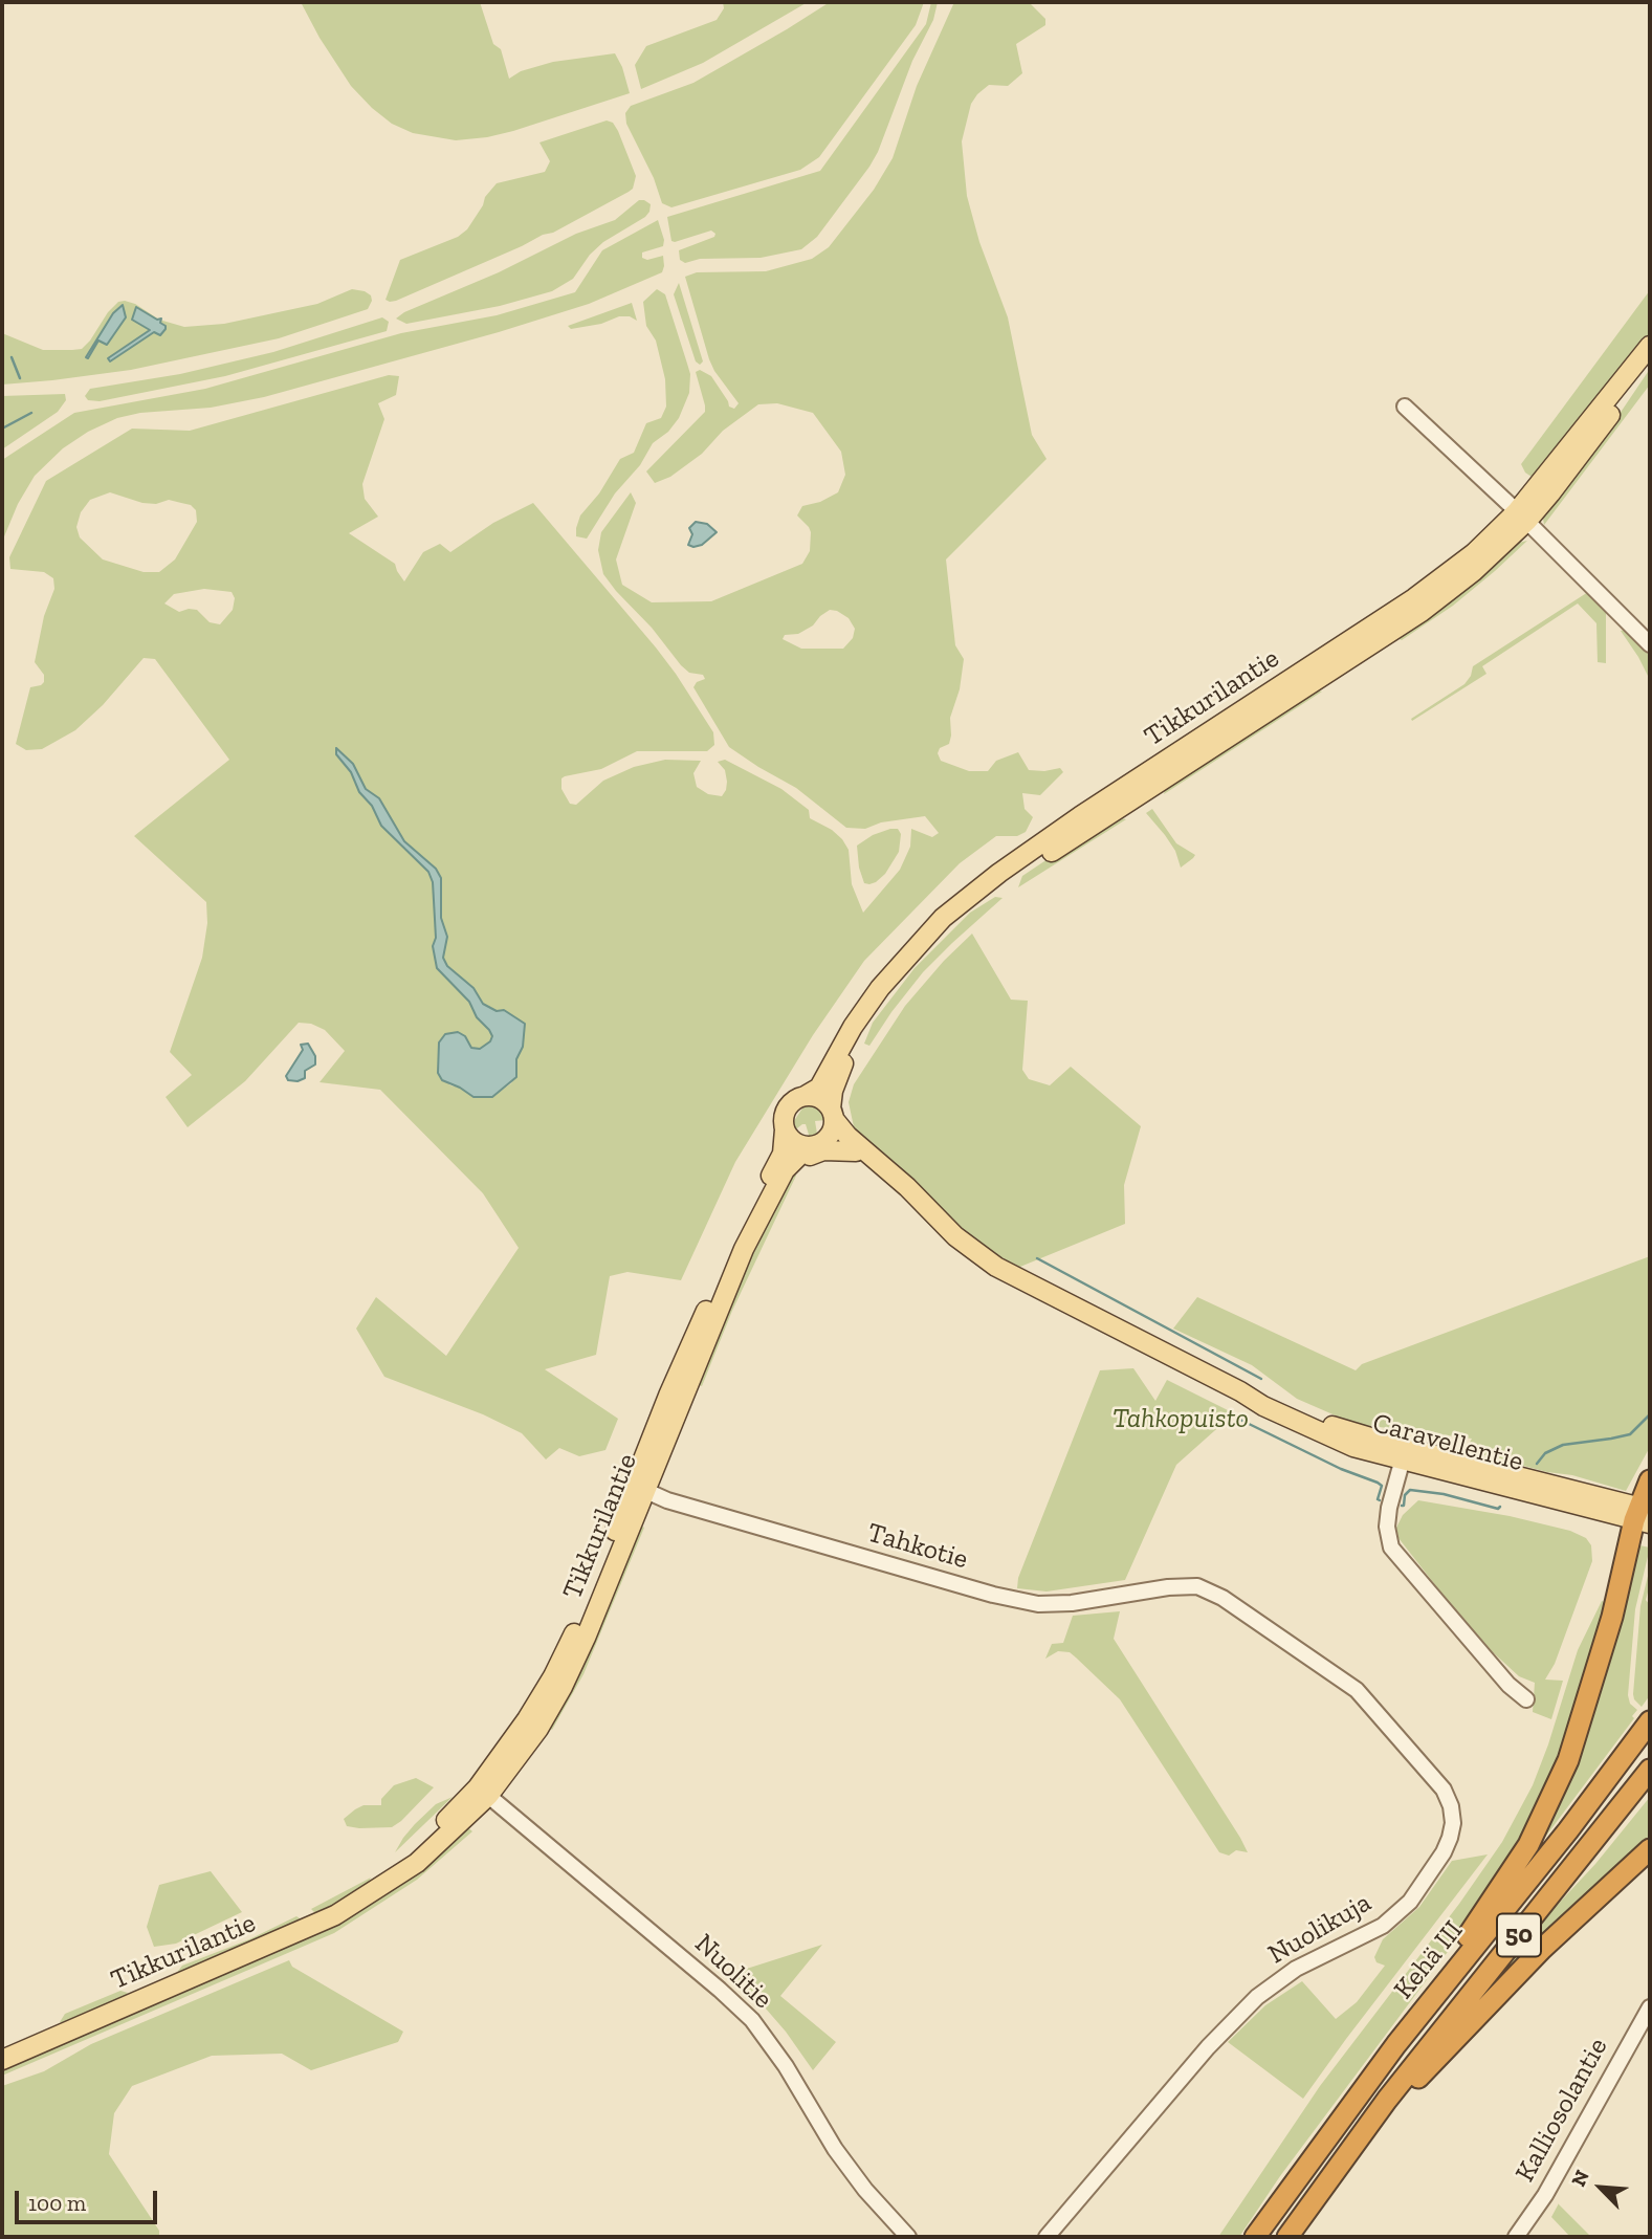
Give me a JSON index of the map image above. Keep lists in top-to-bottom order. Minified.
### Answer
{"streets":{"highway":["50","Kehä III"],"main road":["Tikkurilantie","Caravellentie"],"street":["Tahkotie","Nuolikuja","Nuolitie","Kalliosolantie"]},"crossings":[["Tikkurilantie","Caravellentie"],["Tikkurilantie","Tahkotie"],["Tikkurilantie","Nuolitie"],["Tahkotie","Nuolikuja"]],"parks":["Tahkopuisto"],"scale_bar":"100 m","north":"top left"}
